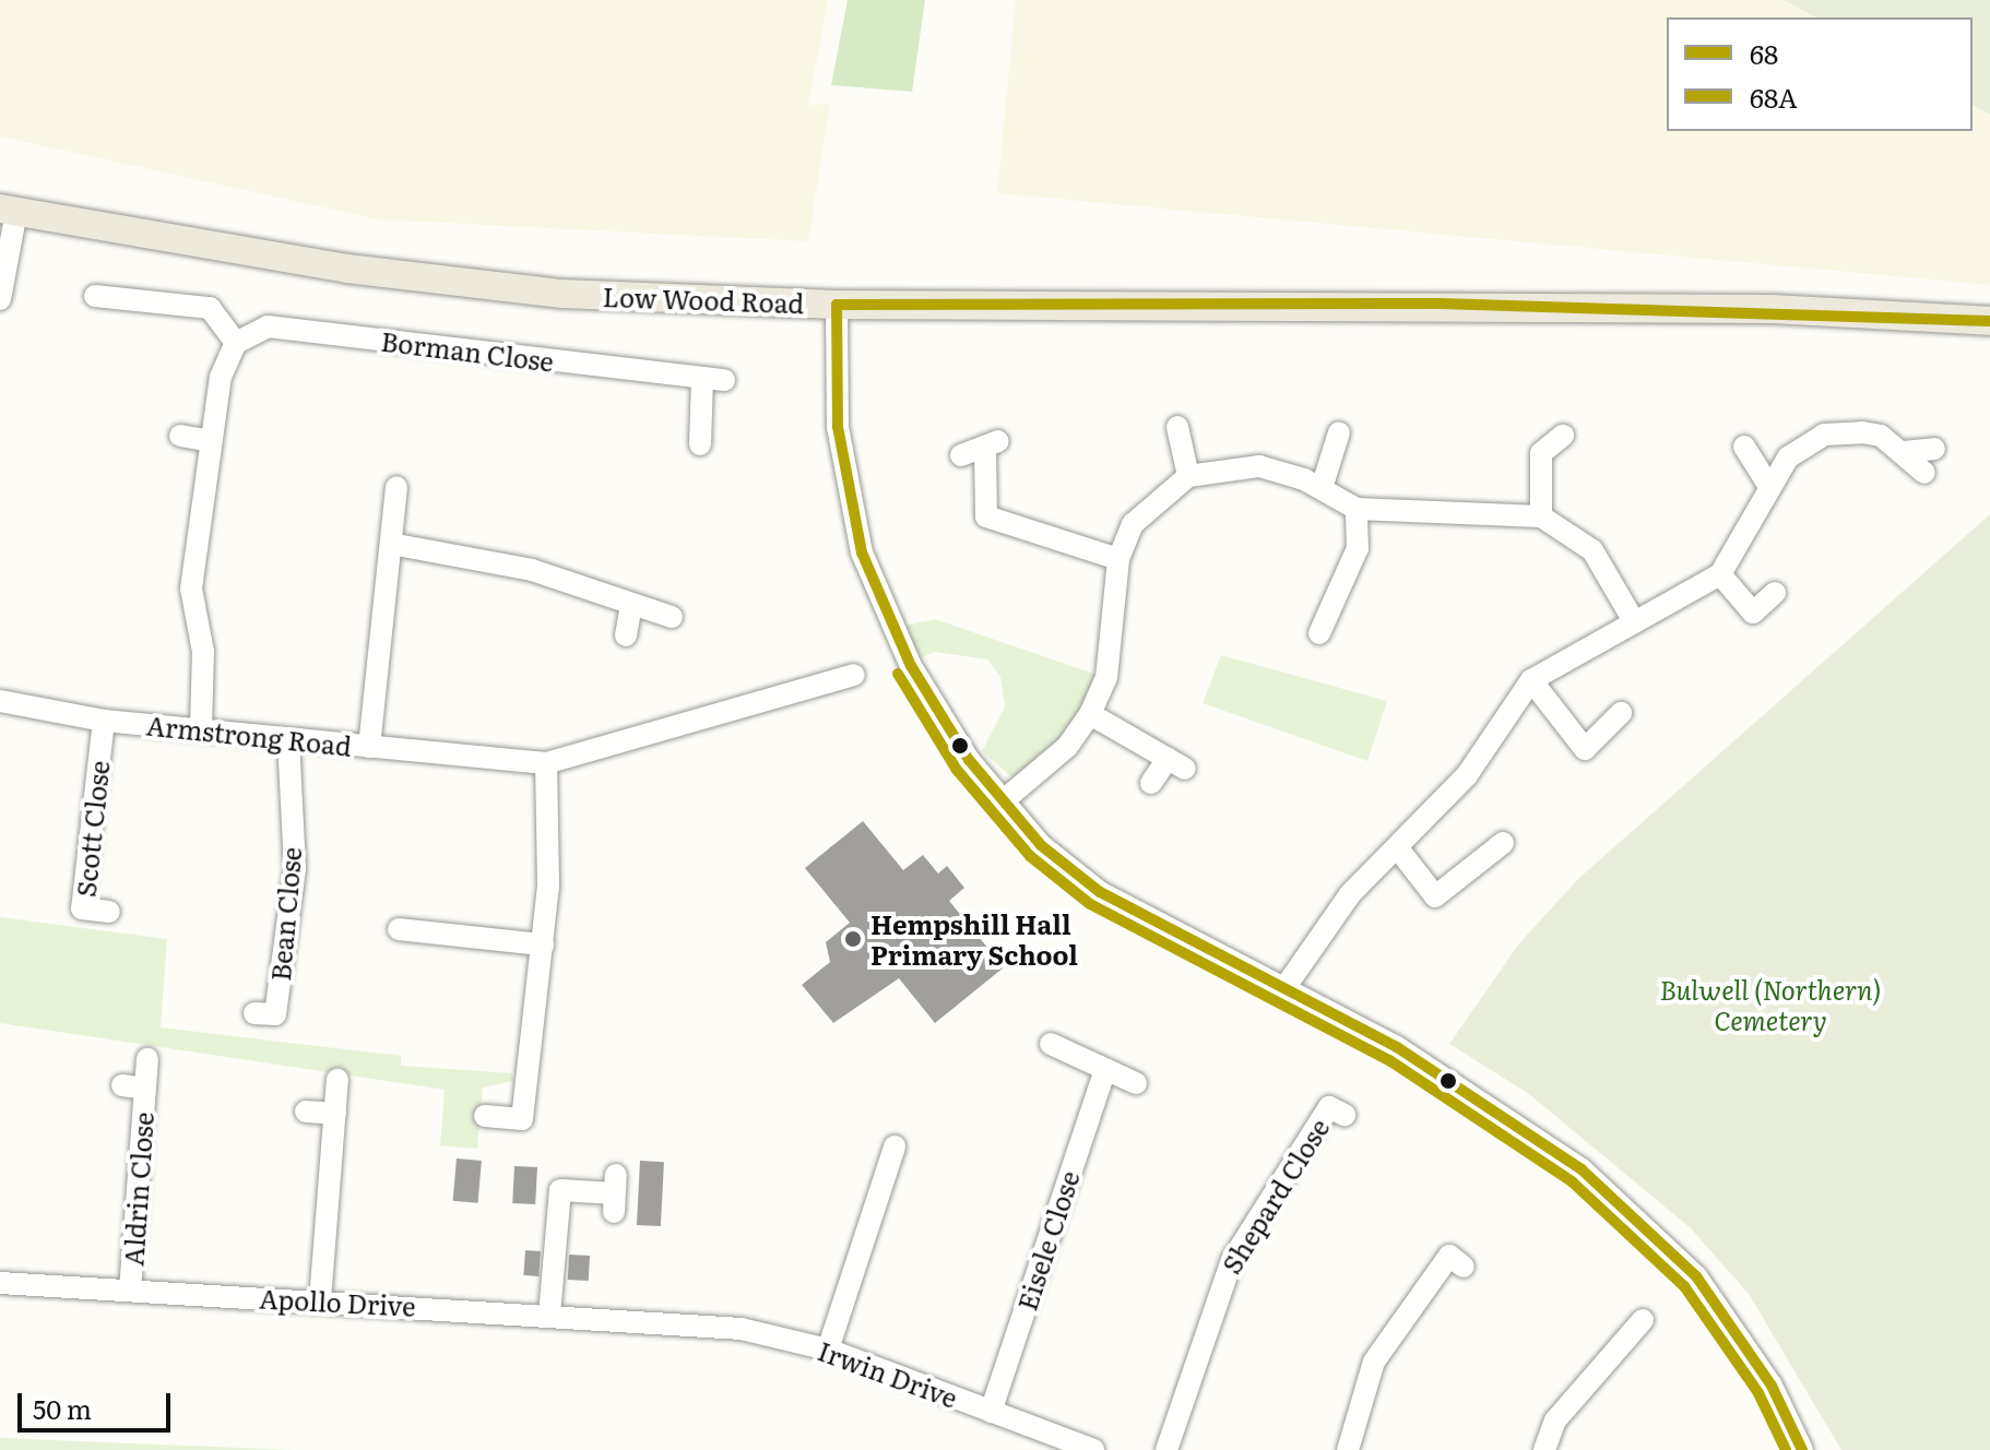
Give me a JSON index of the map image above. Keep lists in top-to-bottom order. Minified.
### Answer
{"streets":{"main road":["Low Wood Road"],"street":["Borman Close","Armstrong Road","Scott Close","Bean Close","Aldrin Close","Shepard Close","Eisele Close","Apollo Drive","Irwin Drive"]},"crossings":[["Armstrong Road","Scott Close"],["Armstrong Road","Bean Close"],["Aldrin Close","Apollo Drive"],["Eisele Close","Irwin Drive"],["Apollo Drive","Irwin Drive"]],"parks":["Bulwell (Northern) Cemetery"],"places":["Hempshill Hall Primary School"],"lines":["transit line 68","transit line 68A"],"legend":["68","68A"],"scale_bar":"50 m"}
